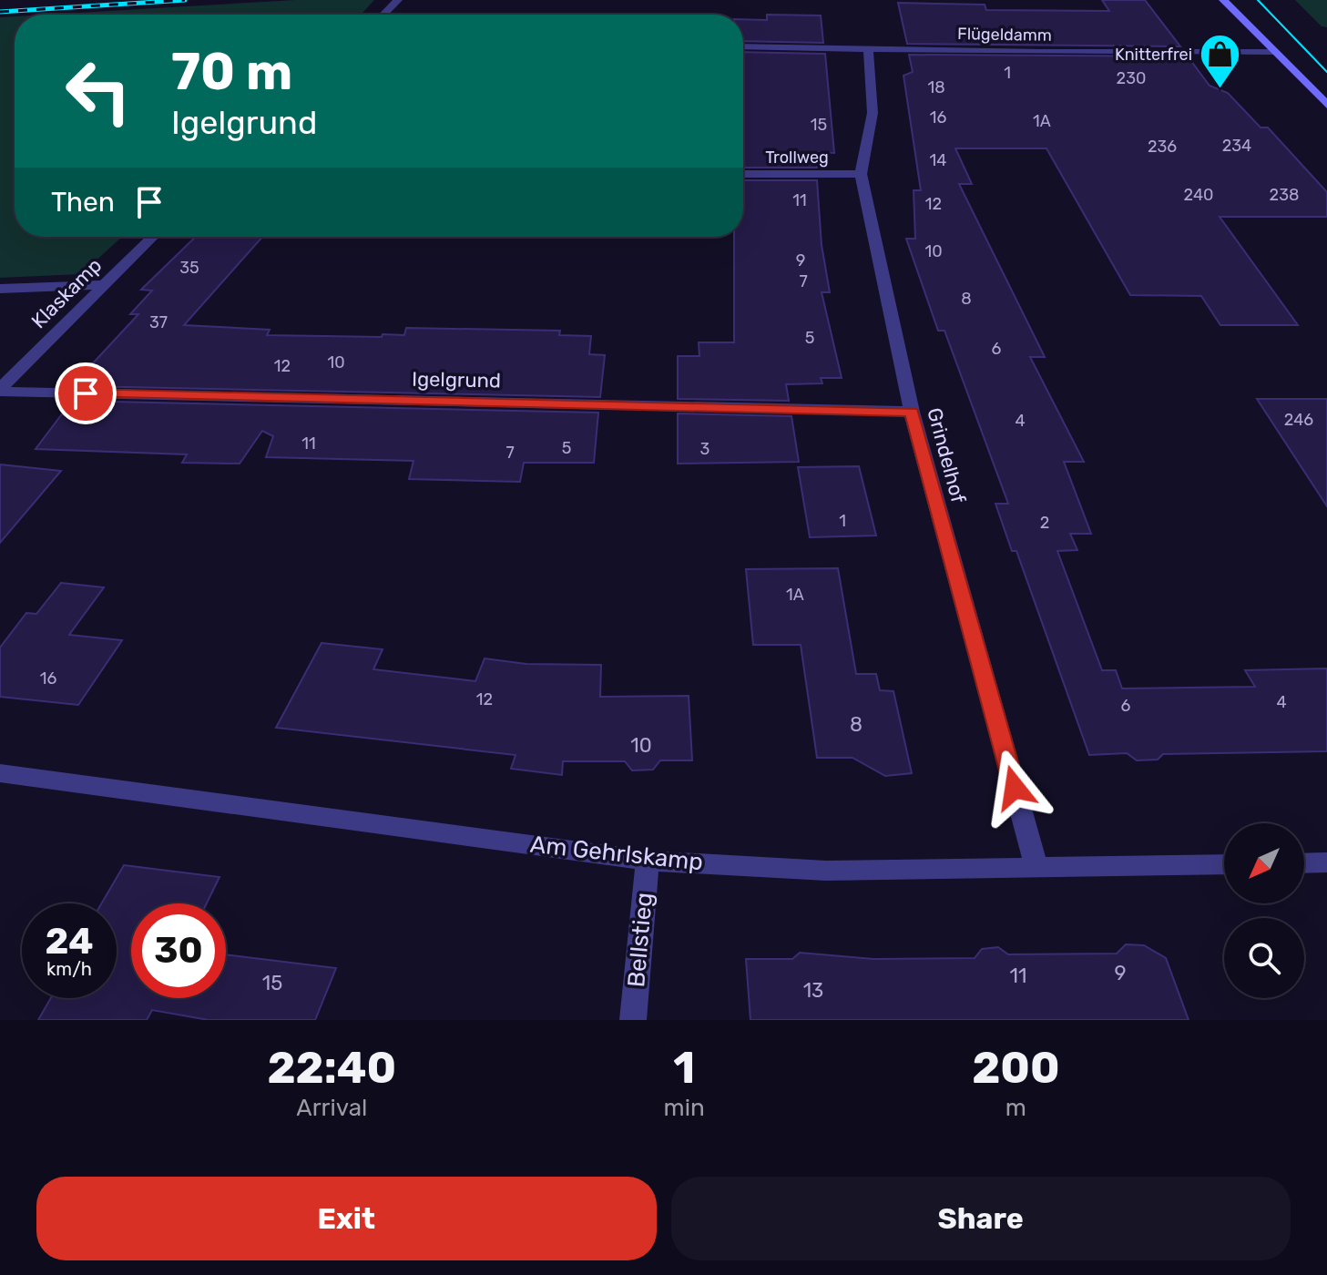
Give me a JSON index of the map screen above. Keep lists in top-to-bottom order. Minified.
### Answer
{"streets":{"street":["Flügeldamm","Trollweg","Klaskamp","Igelgrund","Grindelhof","Am Gehrlskamp","Bellstieg"]},"crossings":[["Trollweg","Grindelhof"],["Klaskamp","Igelgrund"],["Igelgrund","Grindelhof"],["Grindelhof","Am Gehrlskamp"],["Am Gehrlskamp","Bellstieg"]],"places":{"shop":["Knitterfrei"]},"house_numbers":["1","230","18","16","1A","15","234","236","14","240","238","11","12","10","9","35","7","8","37","5","6","10","12","246","4","11","5","3","7","1","2","1A","16","12","4","6","8","10","9","11","15","13"],"north":"bottom left","page":{"turn":["70 m","Igelgrund"],"then":"Then","speed":"24 km/h","limit":"30","eta":["22:40","Arrival","1","min","200","m"],"buttons":["Exit","Share"]}}
